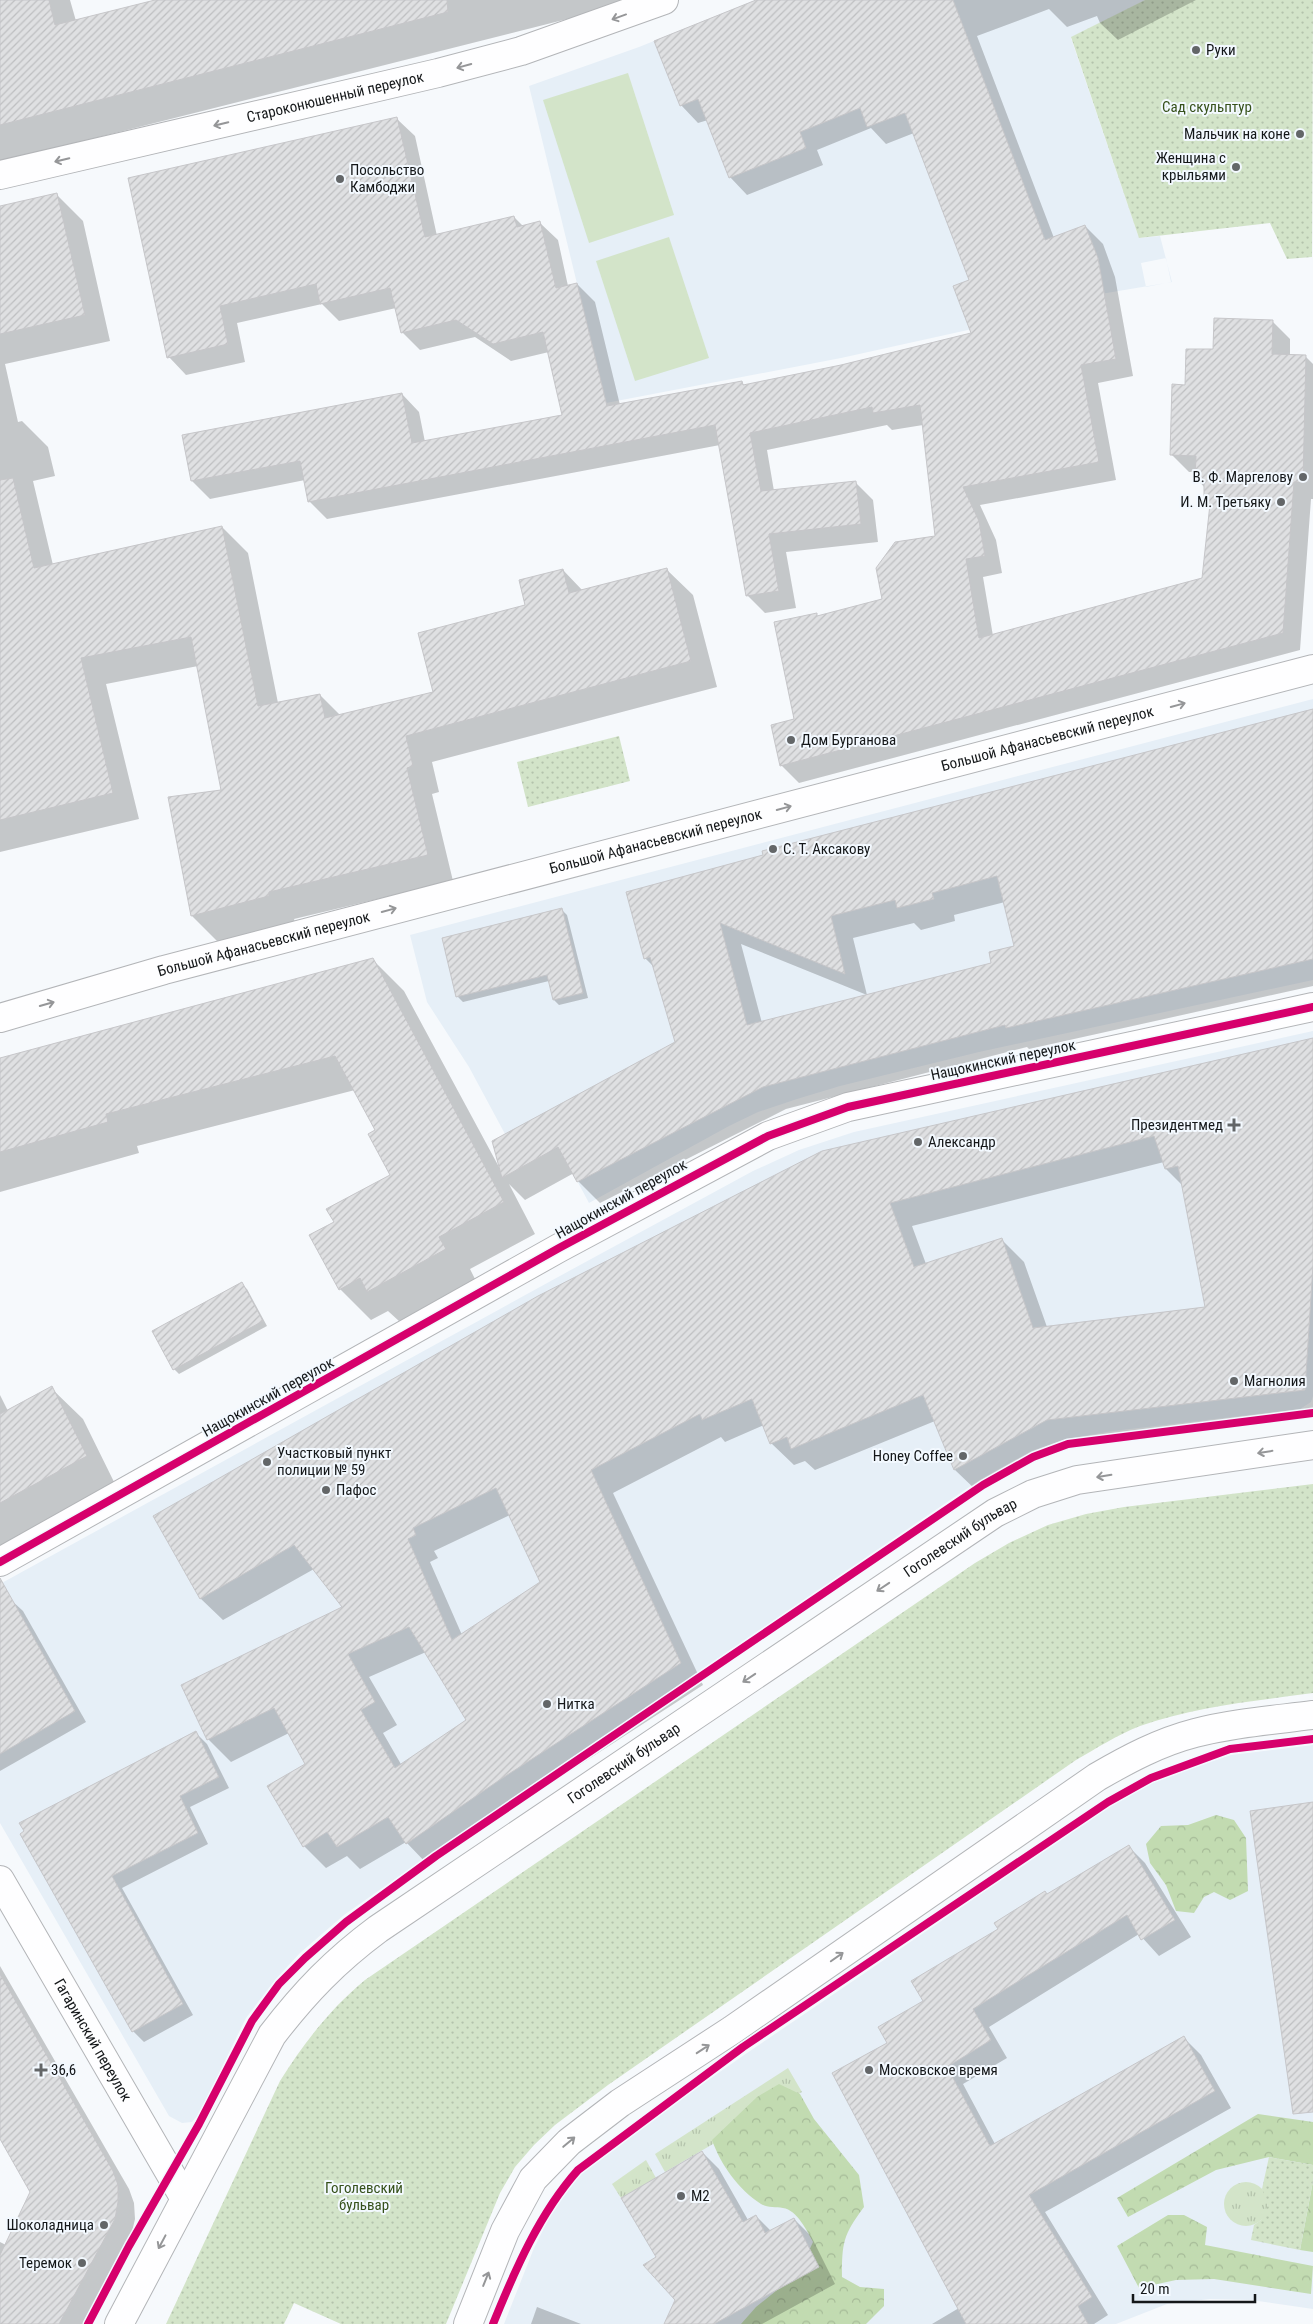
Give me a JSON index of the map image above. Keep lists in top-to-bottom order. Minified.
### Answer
{"streets":{"street":["Староконюшенный переулок","Большой Афанасьевский переулок","Нащокинский переулок","Гоголевский бульвар","Гагаринский переулок"]},"crossings":[["Гоголевский бульвар","Гагаринский переулок"]],"one_way":["Староконюшенный переулок","Большой Афанасьевский переулок","Гоголевский бульвар"],"parks":["Сад скульптур","Гоголевский бульвар"],"places":{"other":["Руки","Мальчик на коне","Женщина с крыльями","Посольство Камбоджи","В. Ф. Маргелову","И. М. Третьяку","Дом Бурганова","С. Т. Аксакову","Александр","Магнолия","Honey Coffee","Участковый пункт полиции № 59","Пафос","Нитка","Московское время","М2","Шоколадница","Теремок"],"health":["Президентмед","36,6"]},"scale_bar":"20 m"}
